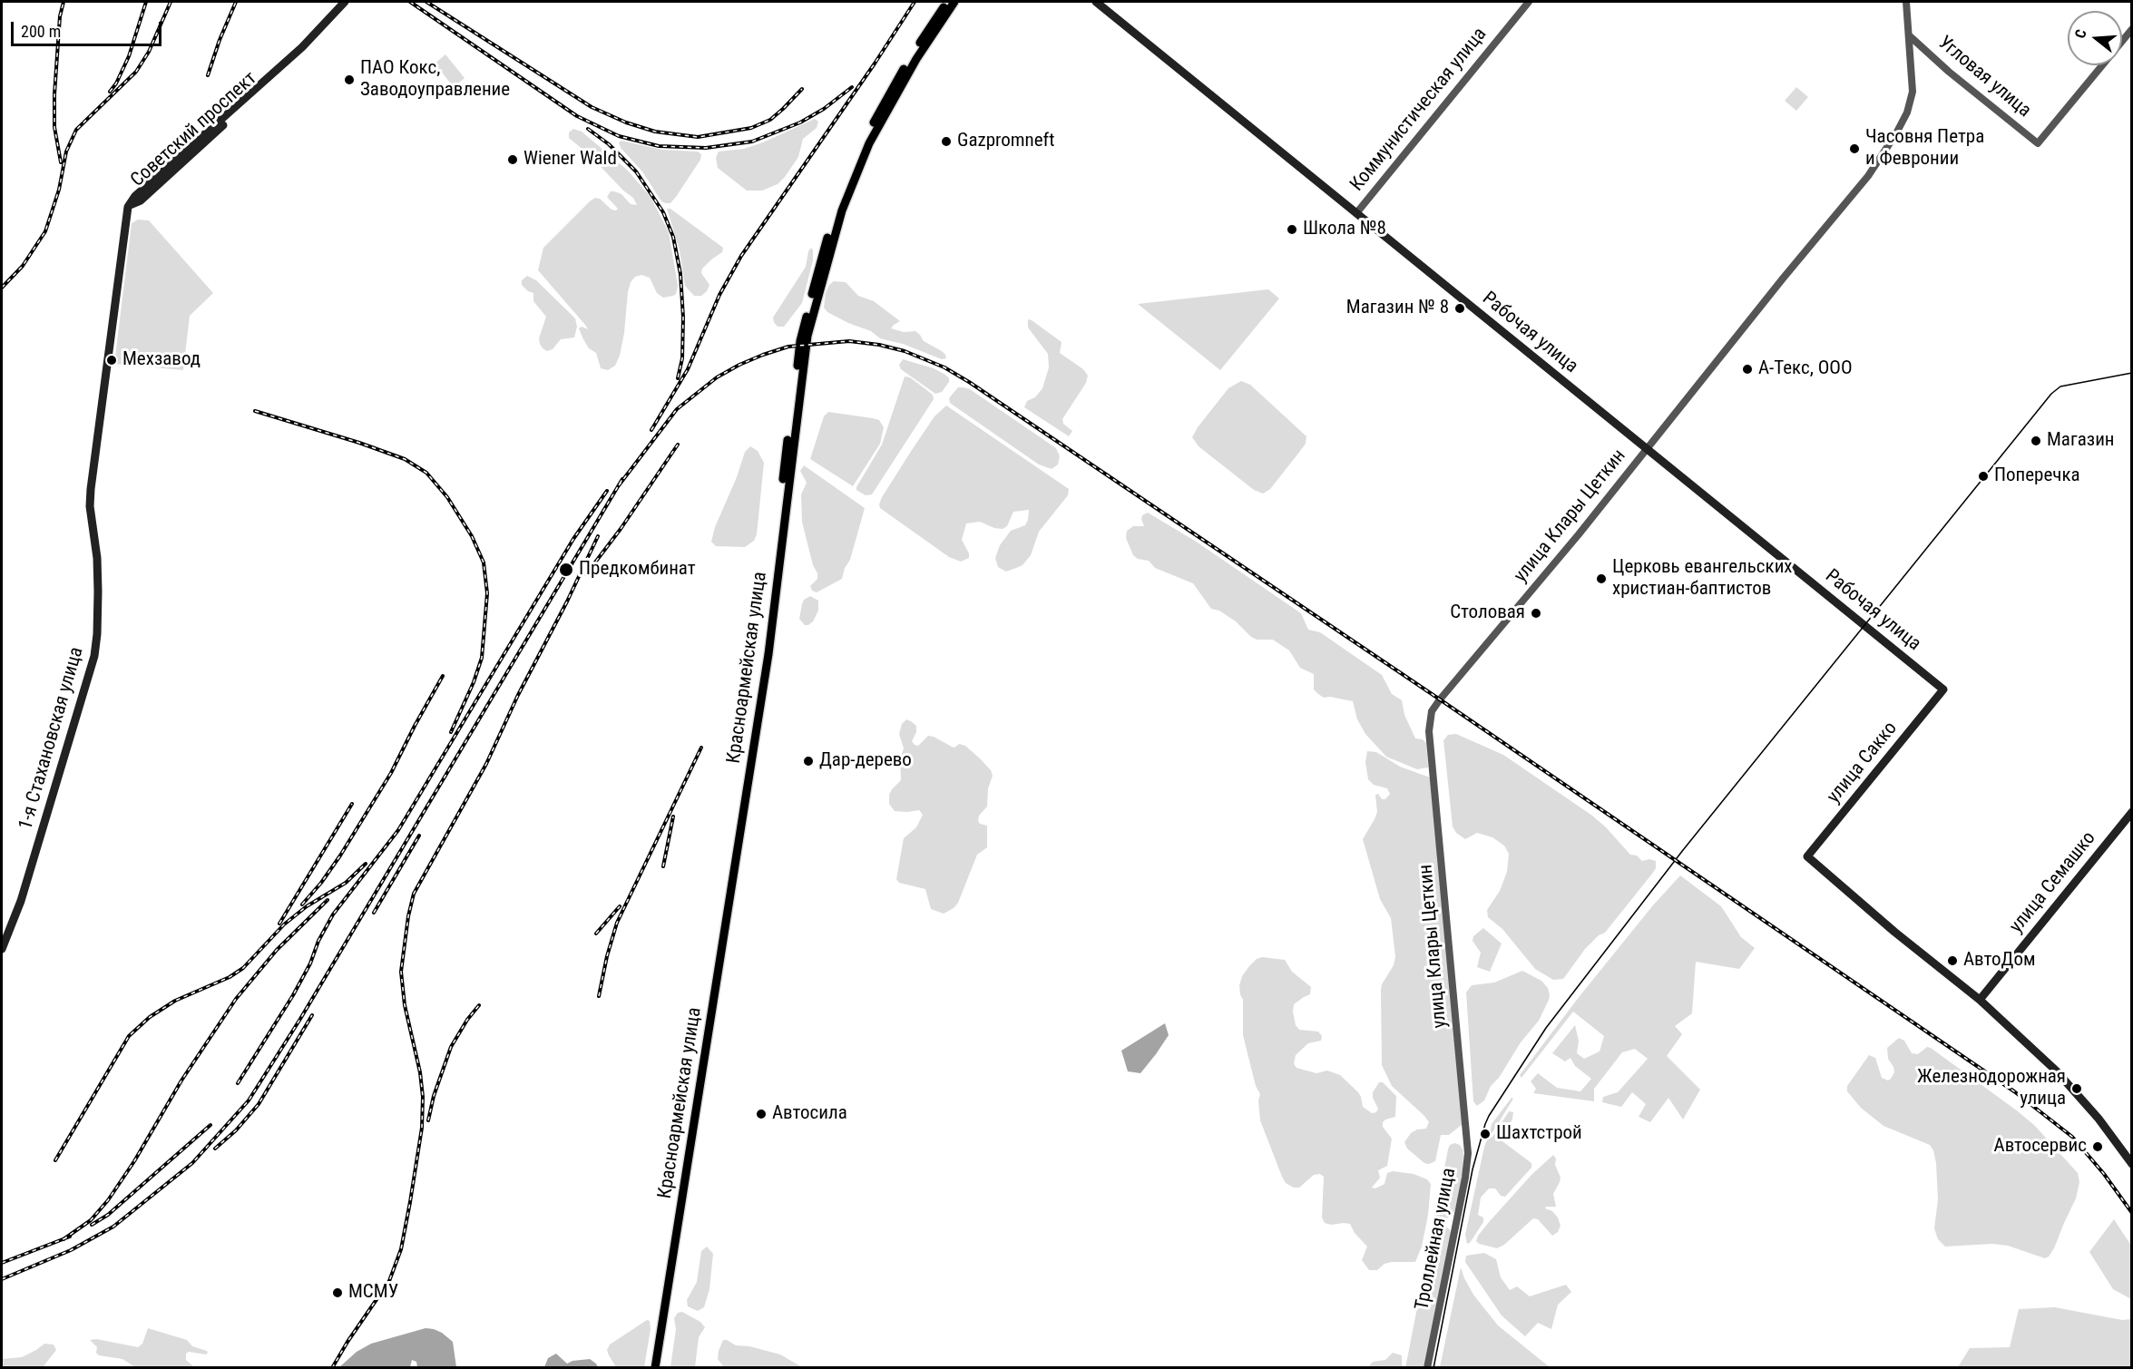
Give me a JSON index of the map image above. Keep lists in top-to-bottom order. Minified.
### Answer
{"streets":{"main road":["Советский проспект","Рабочая улица","Красноармейская улица","1-я Стахановская улица","улица Сакко","улица Семашко"],"street":["Угловая улица","Коммунистическая улица","улица Клары Цеткин","Троллейная улица"]},"crossings":[["Угловая улица","улица Клары Цеткин"],["Коммунистическая улица","Рабочая улица"],["Советский проспект","1-я Стахановская улица"],["Рабочая улица","улица Клары Цеткин"],["Рабочая улица","улица Сакко"],["улица Клары Цеткин","Троллейная улица"],["улица Сакко","улица Семашко"]],"places":["ПАО Кокс, Заводоуправление","Gazpromneft","Часовня Петра и Февронии","Wiener Wald","Школа №8","Магазин № 8","Мехзавод","А-Текс, ООО","Магазин","Поперечка","Предкомбинат","Церковь евангельских христиан-баптистов","Столовая","Дар-дерево","АвтоДом","Железнодорожная улица","Автосила","Шахтстрой","Автосервис","МСМУ"],"scale_bar":"200 m","north":"left"}
